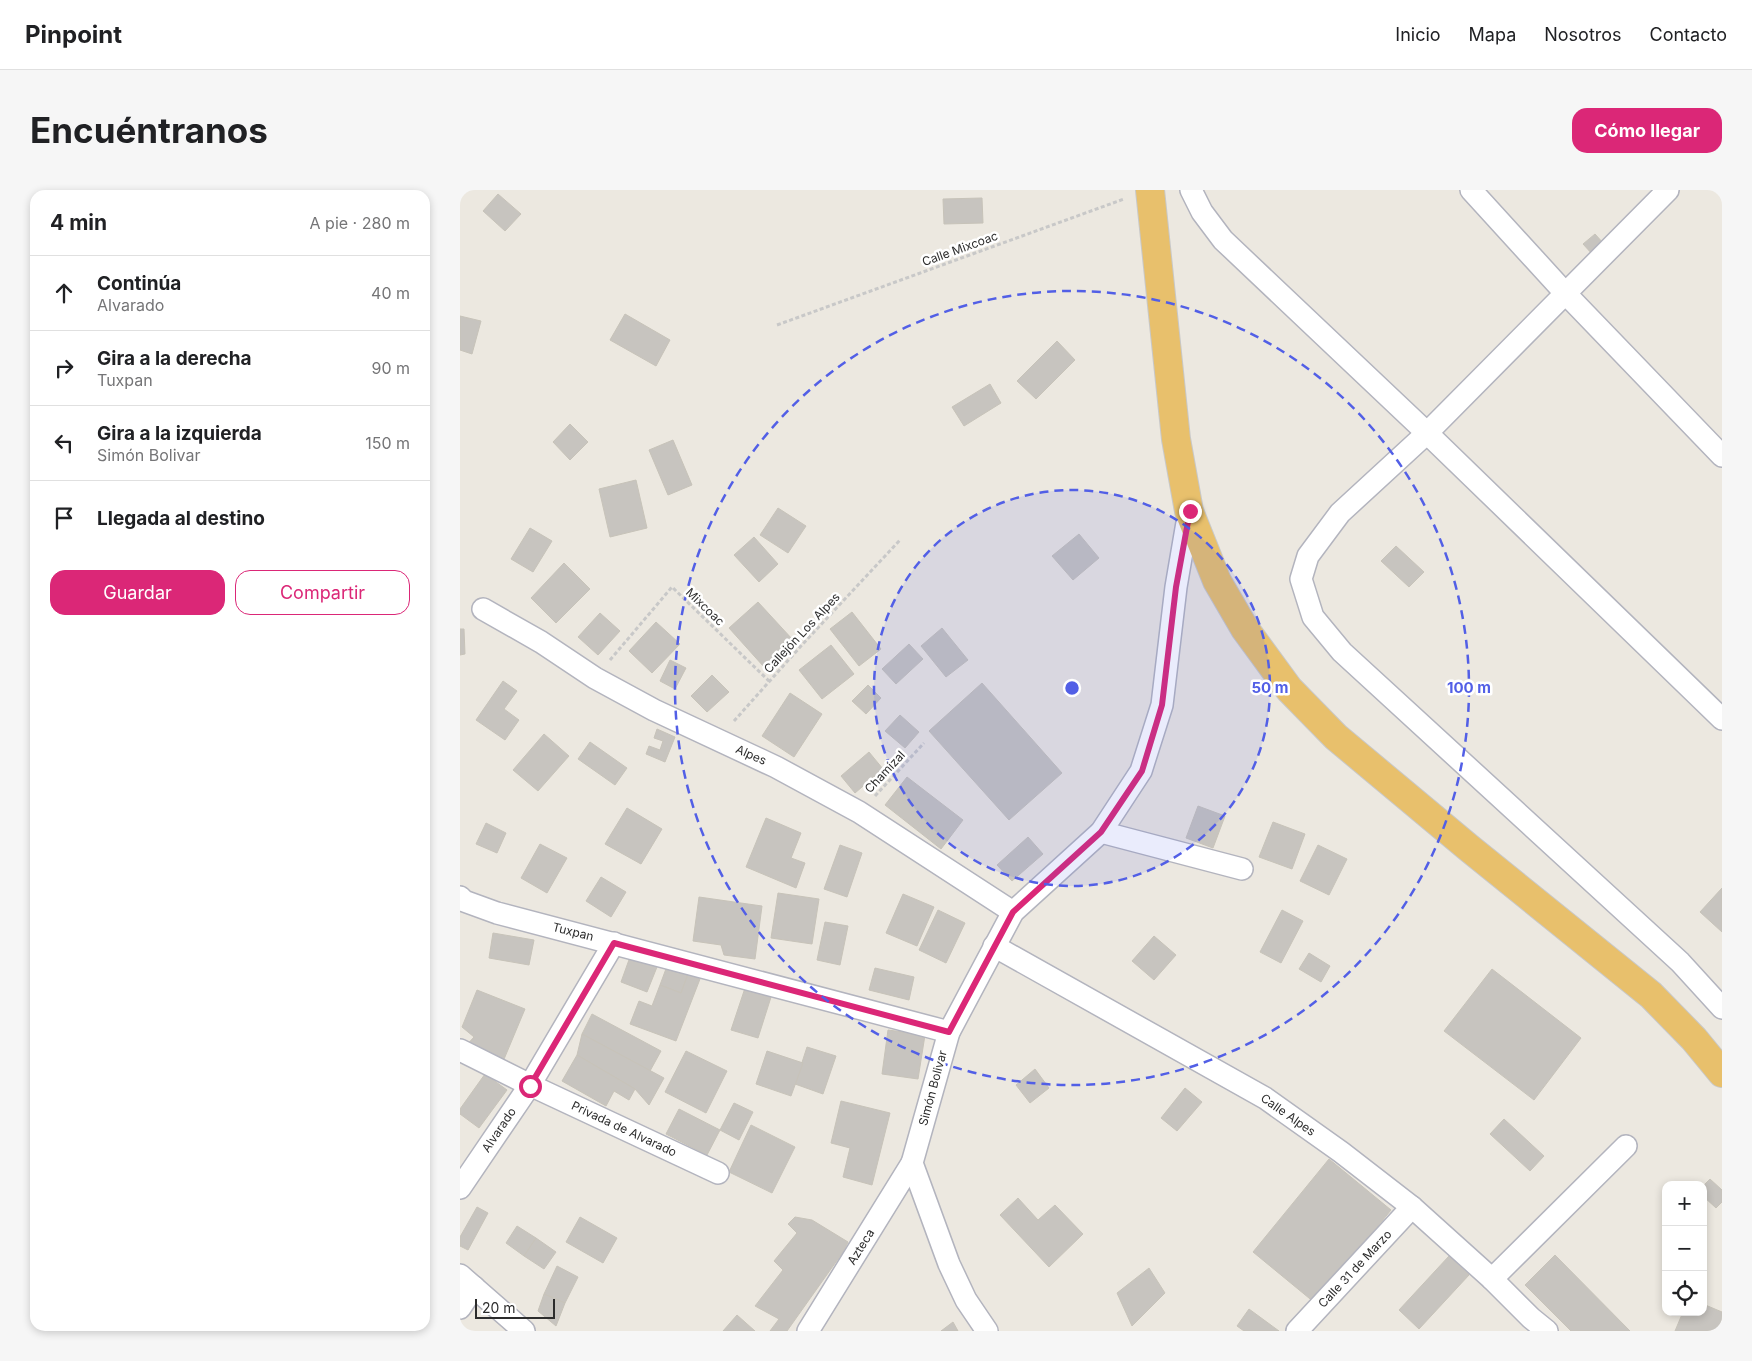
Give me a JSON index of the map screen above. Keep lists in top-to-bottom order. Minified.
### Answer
{"streets":{"street":["Alpes","Tuxpan","Simón Bolivar","Calle Alpes","Privada de Alvarado","Alvarado","Azteca","Calle 31 de Marzo"],"path":["Calle Mixcoac","Mixcoac","Callejón Los Alpes","Chamizal"]},"crossings":[["Mixcoac","Callejón Los Alpes"],["Mixcoac","Alpes"],["Callejón Los Alpes","Alpes"],["Alpes","Chamizal"],["Alpes","Simón Bolivar"],["Tuxpan","Simón Bolivar"],["Tuxpan","Alvarado"],["Simón Bolivar","Calle Alpes"],["Simón Bolivar","Azteca"],["Calle Alpes","Calle 31 de Marzo"],["Privada de Alvarado","Alvarado"]],"scale_bar":"20 m","page":{"header":"Pinpoint","nav":["Inicio","Mapa","Nosotros","Contacto"],"buttons":["Cómo llegar",["Guardar","Compartir"]],"title":"Encuéntranos","heading":["4 min","A pie · 280 m"],"list":[["Continúa","Alvarado","40 m"],["Gira a la derecha","Tuxpan","90 m"],["Gira a la izquierda","Simón Bolivar","150 m"],"Llegada al destino"],"map_buttons":["+","−"],"scale":"20 m"},"rings":["50 m","100 m"]}
